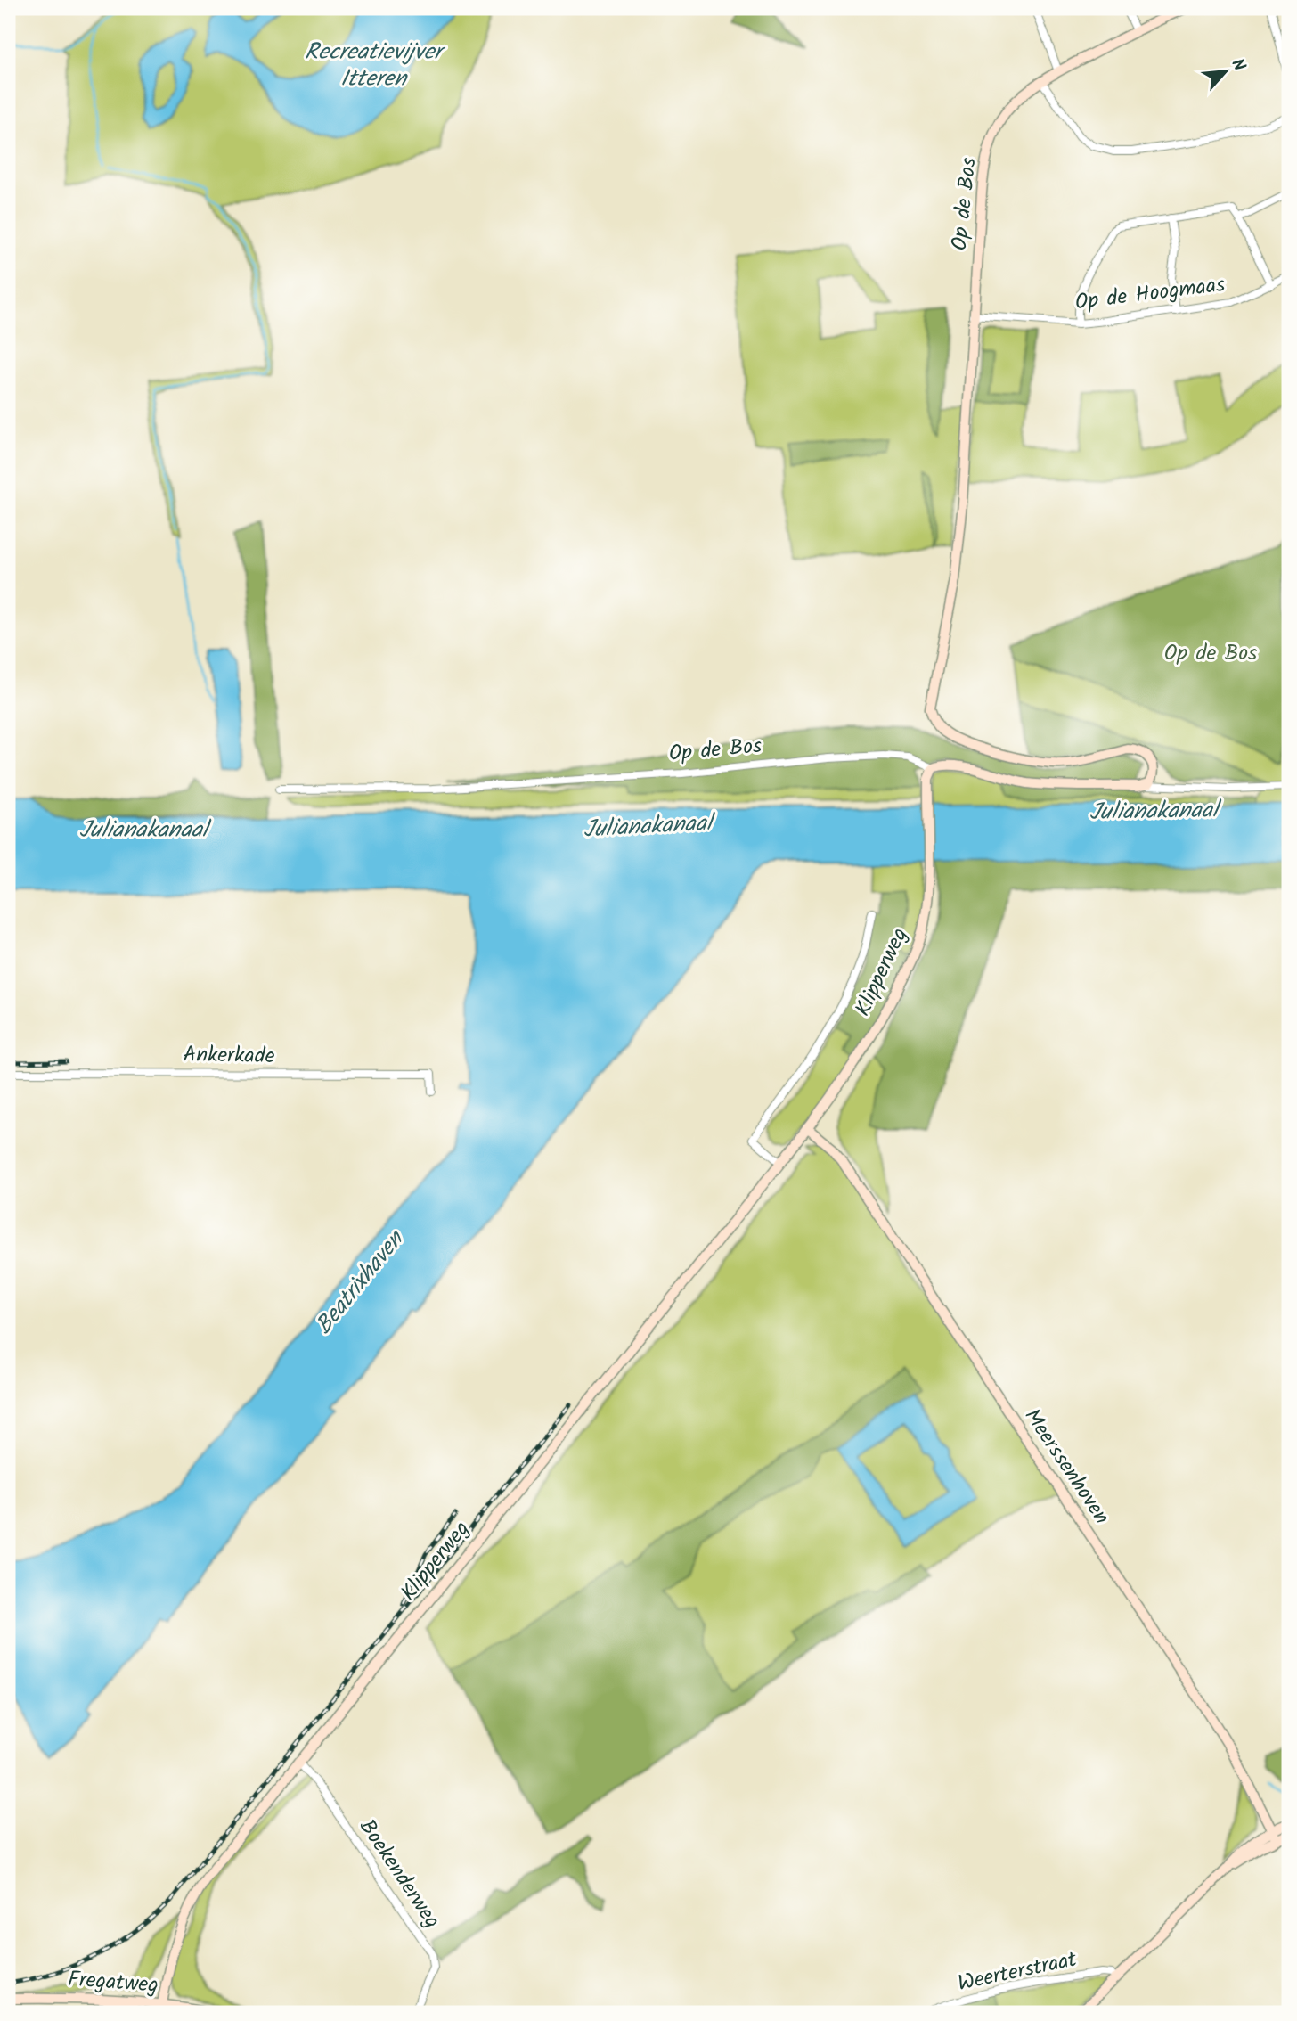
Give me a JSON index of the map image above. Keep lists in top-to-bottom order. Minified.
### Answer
{"streets":{"street":["Op de Bos","Op de Hoogmaas","Klipperweg","Ankerkade","Meerssenhoven","Boekenderweg","Weerterstraat","Fregatweg"]},"crossings":[["Op de Bos","Op de Hoogmaas"],["Op de Bos","Klipperweg"],["Klipperweg","Meerssenhoven"],["Klipperweg","Boekenderweg"],["Klipperweg","Fregatweg"]],"water":["Recreatievijver Itteren","Julianakanaal","Beatrixhaven"],"parks":["Op de Bos"],"north":"top right"}
